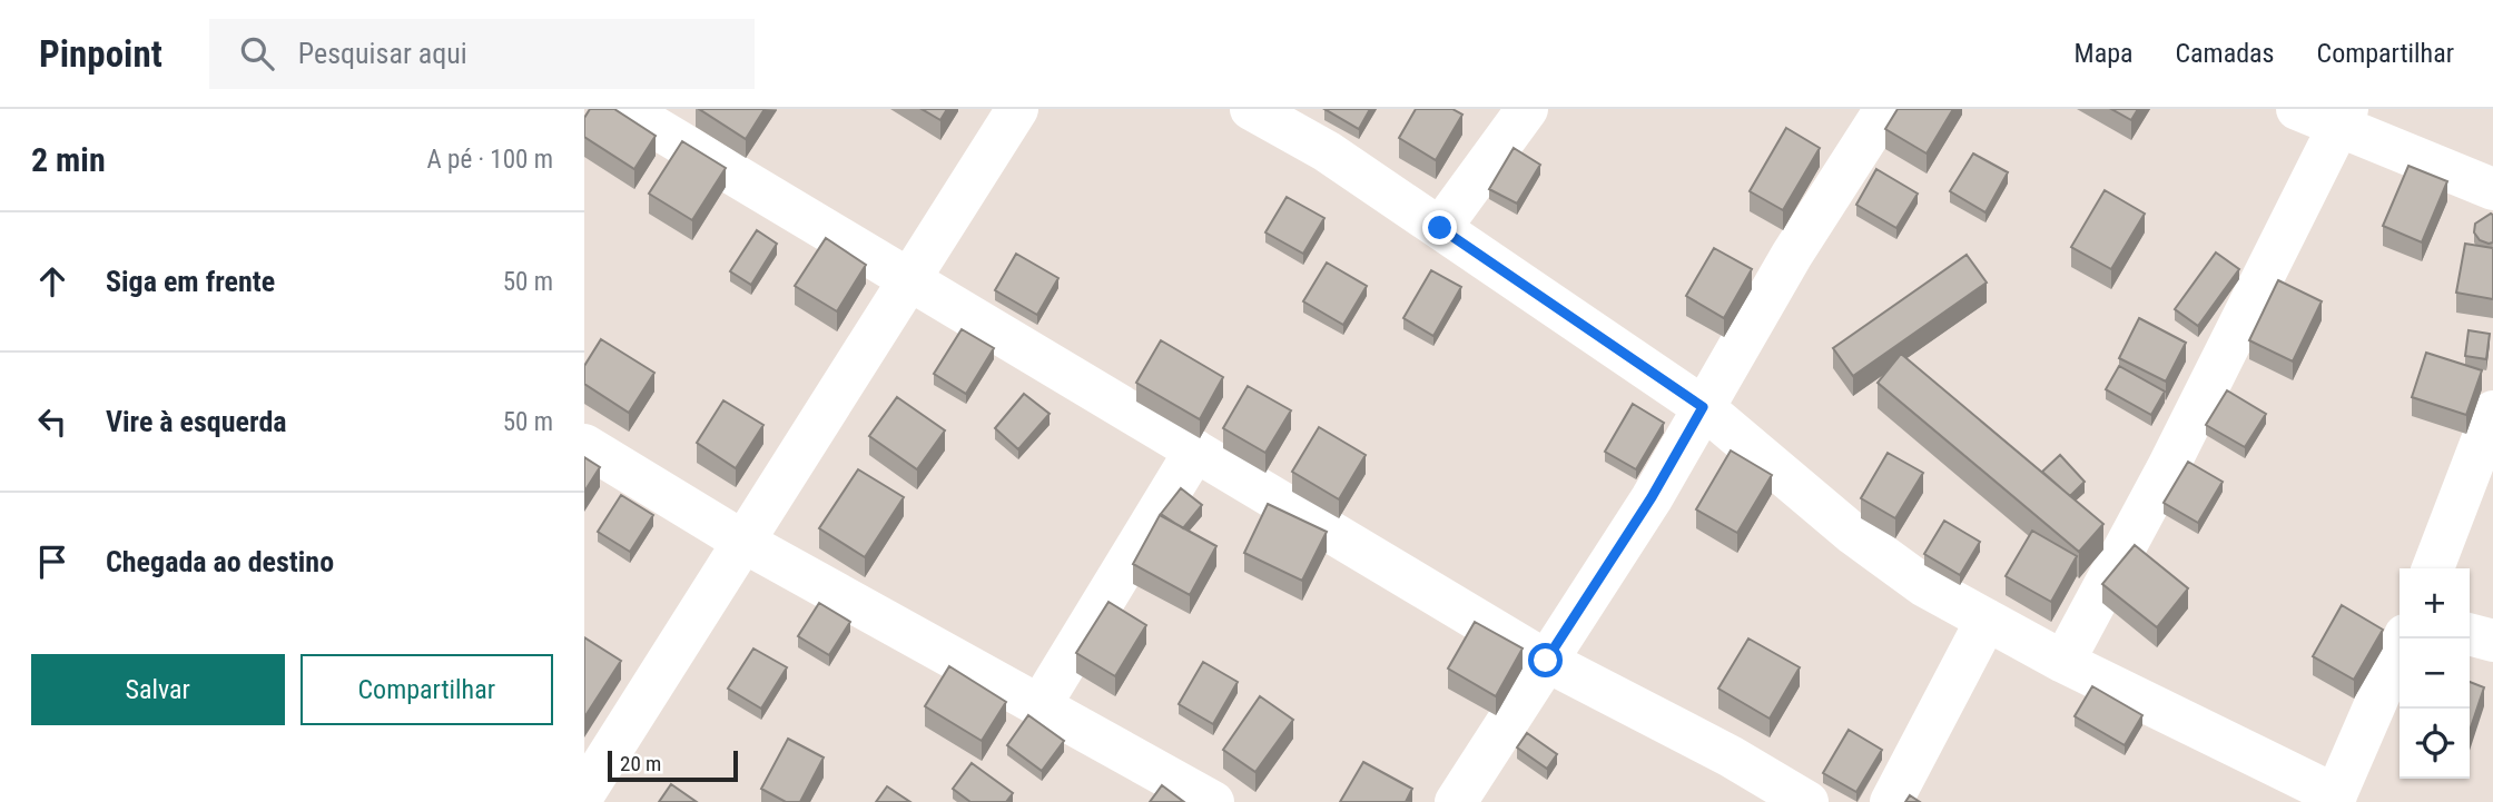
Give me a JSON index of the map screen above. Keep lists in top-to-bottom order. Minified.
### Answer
{"scale_bar":"20 m","page":{"header":"Pinpoint","search":"Pesquisar aqui","nav":["Mapa","Camadas","Compartilhar"],"heading":["2 min","A pé · 100 m"],"list":[["Siga em frente","50 m"],["Vire à esquerda","50 m"],"Chegada ao destino"],"map_buttons":["+","−"],"buttons":["Salvar","Compartilhar"],"scale":"20 m"}}
